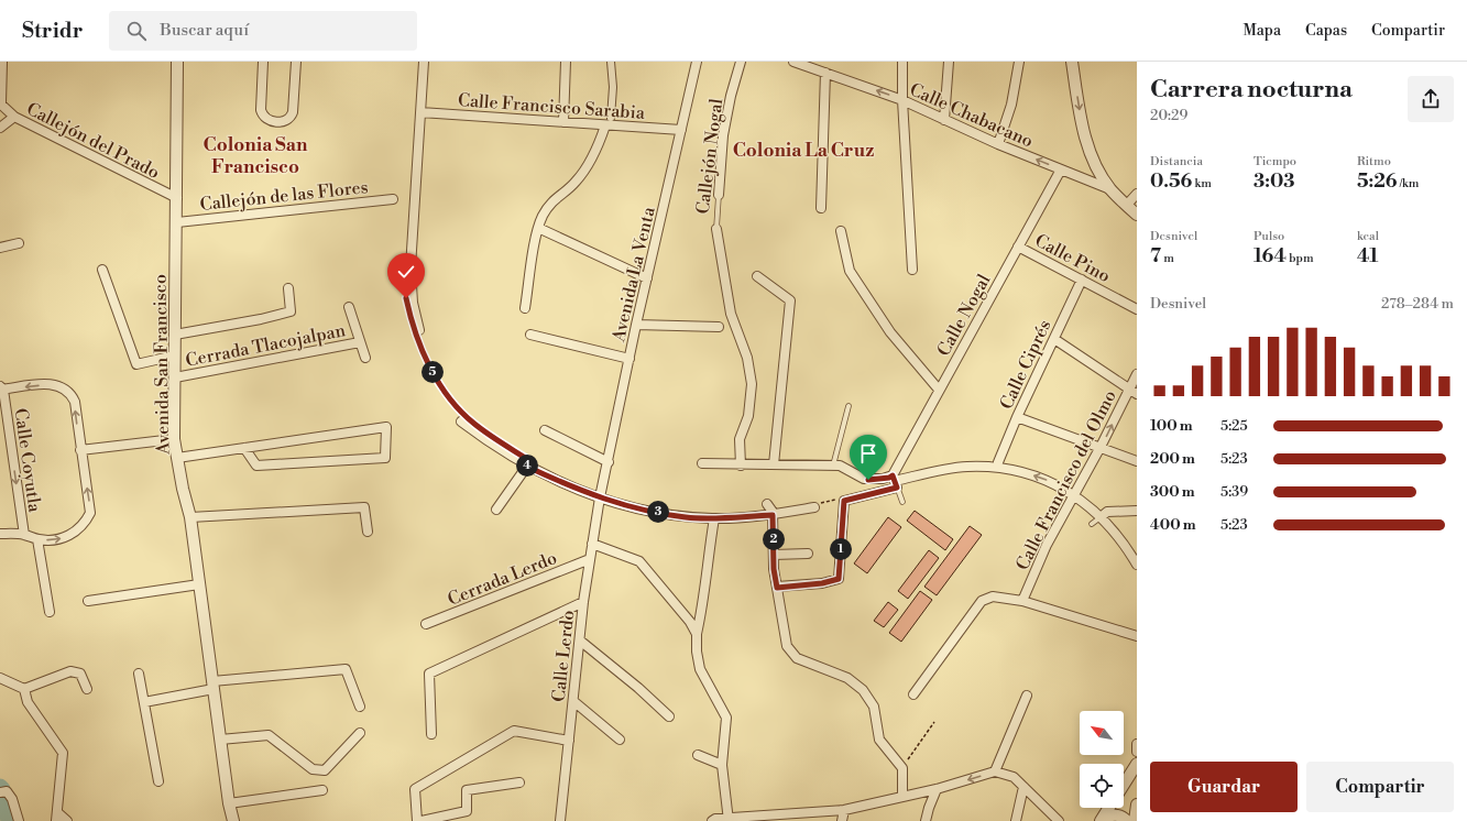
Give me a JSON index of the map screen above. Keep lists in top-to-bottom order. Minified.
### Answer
{"streets":{"street":["Calle Francisco Sarabia","Calle Chabacano","Callejón del Prado","Callejón Nogal","Callejón de las Flores","Calle Pino","Avenida La Venta","Calle Nogal","Cerrada Tlacojalpan","Avenida San Francisco","Calle Ciprés","Calle Coyutla","Calle Francisco del Olmo","Cerrada Lerdo","Calle Lerdo"]},"crossings":[["Calle Francisco Sarabia","Avenida La Venta"],["Calle Chabacano","Calle Nogal"],["Callejón del Prado","Avenida San Francisco"],["Callejón de las Flores","Avenida San Francisco"],["Calle Pino","Calle Nogal"],["Calle Pino","Calle Ciprés"],["Avenida La Venta","Calle Lerdo"],["Cerrada Tlacojalpan","Avenida San Francisco"],["Cerrada Lerdo","Calle Lerdo"]],"one_way":["Calle Chabacano","Calle Coyutla"],"districts":["Colonia San Francisco","Colonia La Cruz"],"north":"top left","page":{"header":"Stridr","search":"Buscar aquí","nav":["Mapa","Capas","Compartir"],"heading":["Carrera nocturna","20:29"],"stats":[["Distancia","0.56 km"],["Tiempo","3:03"],["Ritmo","5:26 /km"],["Desnivel","7 m"],["Pulso","164 bpm"],["kcal","41"]],"chart":["Desnivel","278–284 m"],"pins":["5","4","3","2","1"],"list":[{"name":"100 m","note":"5:25"},{"name":"200 m","note":"5:23"},{"name":"300 m","note":"5:39"},{"name":"400 m","note":"5:23"}],"buttons":["Guardar","Compartir"]}}
